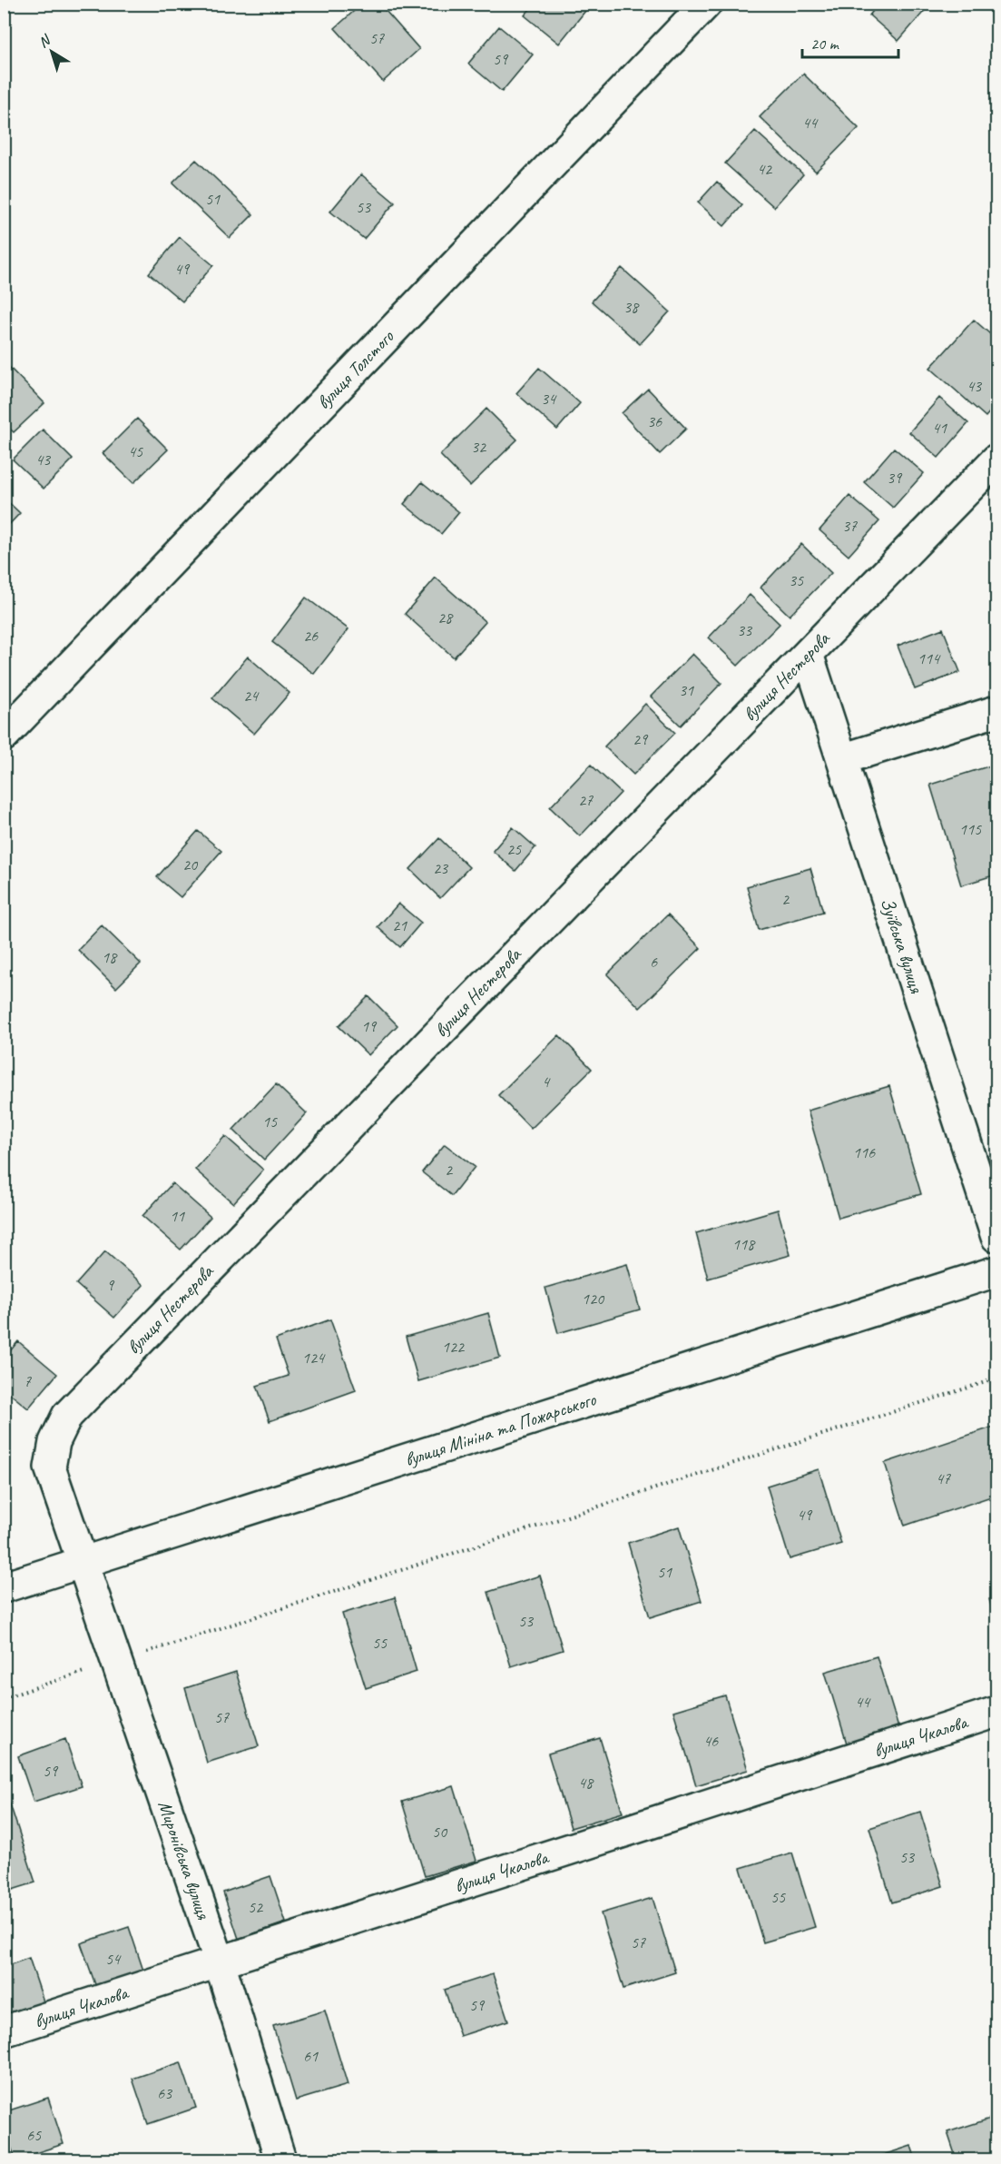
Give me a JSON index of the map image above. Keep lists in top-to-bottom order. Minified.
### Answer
{"streets":{"street":["вулиця Толстого","вулиця Нестерова","Зуївська вулиця","вулиця Мініна та Пожарського","вулиця Чкалова","Миронівська вулиця"]},"crossings":[["вулиця Нестерова","Зуївська вулиця"],["вулиця Нестерова","вулиця Мініна та Пожарського"],["вулиця Нестерова","Миронівська вулиця"],["вулиця Мініна та Пожарського","Миронівська вулиця"],["вулиця Чкалова","Миронівська вулиця"]],"house_numbers":["57","59","44","42","51","53","49","38","43","34","36","41","32","45","43","39","37","35","28","33","26","114","31","24","29","27","115","25","20","23","2","21","18","6","19","4","15","116","2","11","118","9","120","122","124","7","47","49","51","53","55","44","57","46","59","48","50","53","55","52","57","54","59","61","63","65"],"scale_bar":"20 m","north":"top left"}
